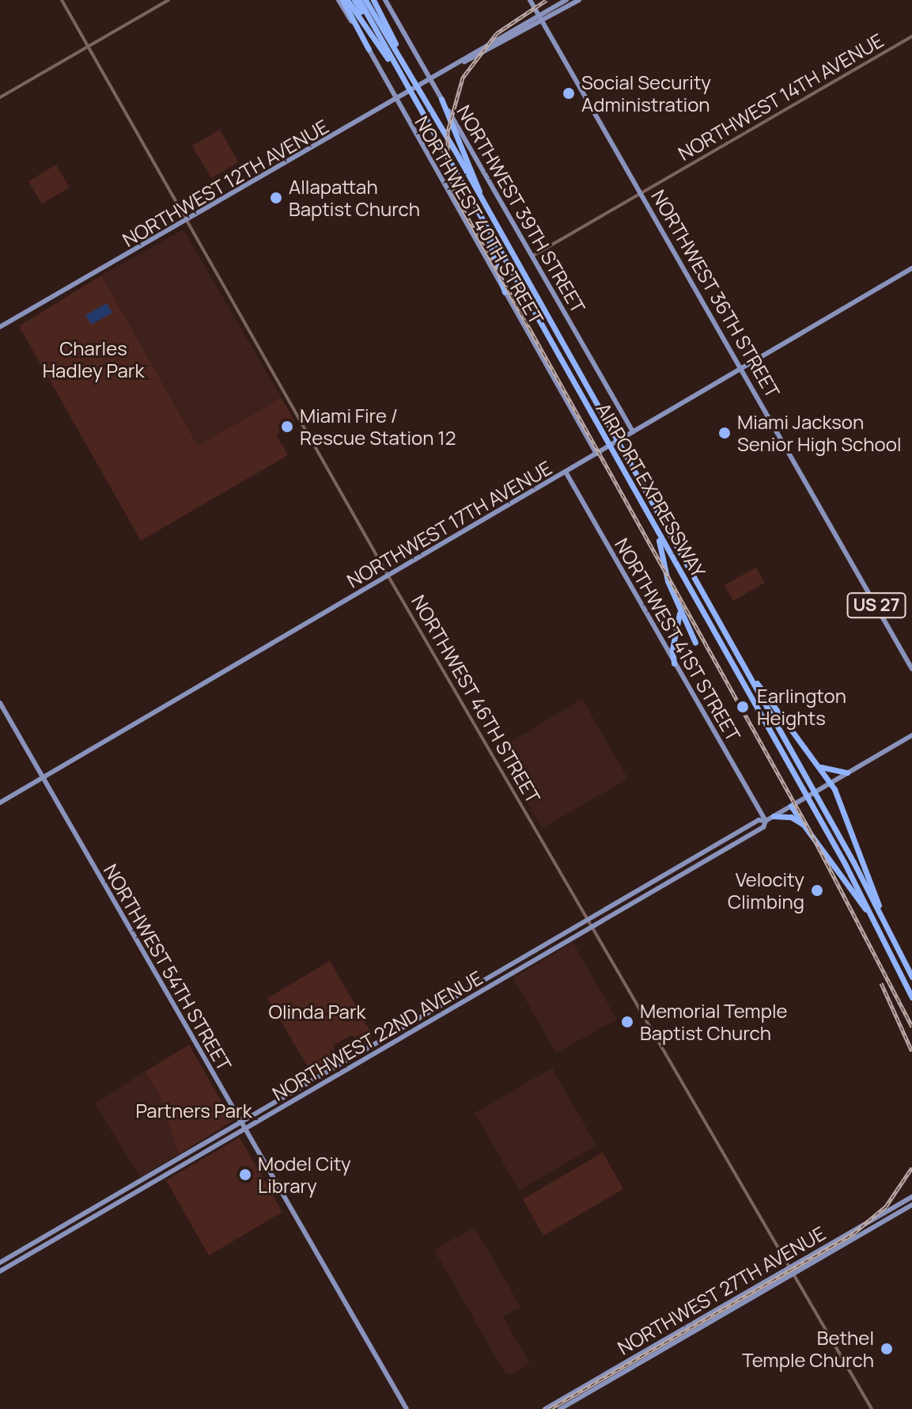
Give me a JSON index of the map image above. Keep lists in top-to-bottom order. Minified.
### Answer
{"streets":{"highway":["AIRPORT EXPRESSWAY"],"main road":["NORTHWEST 12TH AVENUE","NORTHWEST 39TH STREET","NORTHWEST 40TH STREET","NORTHWEST 36TH STREET","NORTHWEST 17TH AVENUE","US 27","NORTHWEST 41ST STREET","NORTHWEST 54TH STREET","NORTHWEST 22ND AVENUE","NORTHWEST 27TH AVENUE"],"street":["NORTHWEST 14TH AVENUE","NORTHWEST 46TH STREET"]},"crossings":[["NORTHWEST 14TH AVENUE","NORTHWEST 39TH STREET"],["NORTHWEST 14TH AVENUE","NORTHWEST 36TH STREET"],["NORTHWEST 12TH AVENUE","NORTHWEST 39TH STREET"],["NORTHWEST 12TH AVENUE","NORTHWEST 40TH STREET"],["NORTHWEST 12TH AVENUE","NORTHWEST 36TH STREET"],["NORTHWEST 12TH AVENUE","NORTHWEST 46TH STREET"],["NORTHWEST 39TH STREET","NORTHWEST 17TH AVENUE"],["NORTHWEST 40TH STREET","NORTHWEST 17TH AVENUE"],["NORTHWEST 36TH STREET","NORTHWEST 17TH AVENUE"],["NORTHWEST 17TH AVENUE","NORTHWEST 41ST STREET"],["NORTHWEST 17TH AVENUE","NORTHWEST 46TH STREET"],["NORTHWEST 17TH AVENUE","NORTHWEST 54TH STREET"],["NORTHWEST 41ST STREET","NORTHWEST 22ND AVENUE"],["NORTHWEST 46TH STREET","NORTHWEST 22ND AVENUE"],["NORTHWEST 46TH STREET","NORTHWEST 27TH AVENUE"],["NORTHWEST 54TH STREET","NORTHWEST 22ND AVENUE"]],"parks":["Charles Hadley Park","Olinda Park","Partners Park"],"places":["Social Security Administration","Allapattah Baptist Church","Miami Fire / Rescue Station 12","Miami Jackson Senior High School","Earlington Heights","Velocity Climbing","Memorial Temple Baptist Church","Model City Library","Bethel Temple Church"]}
